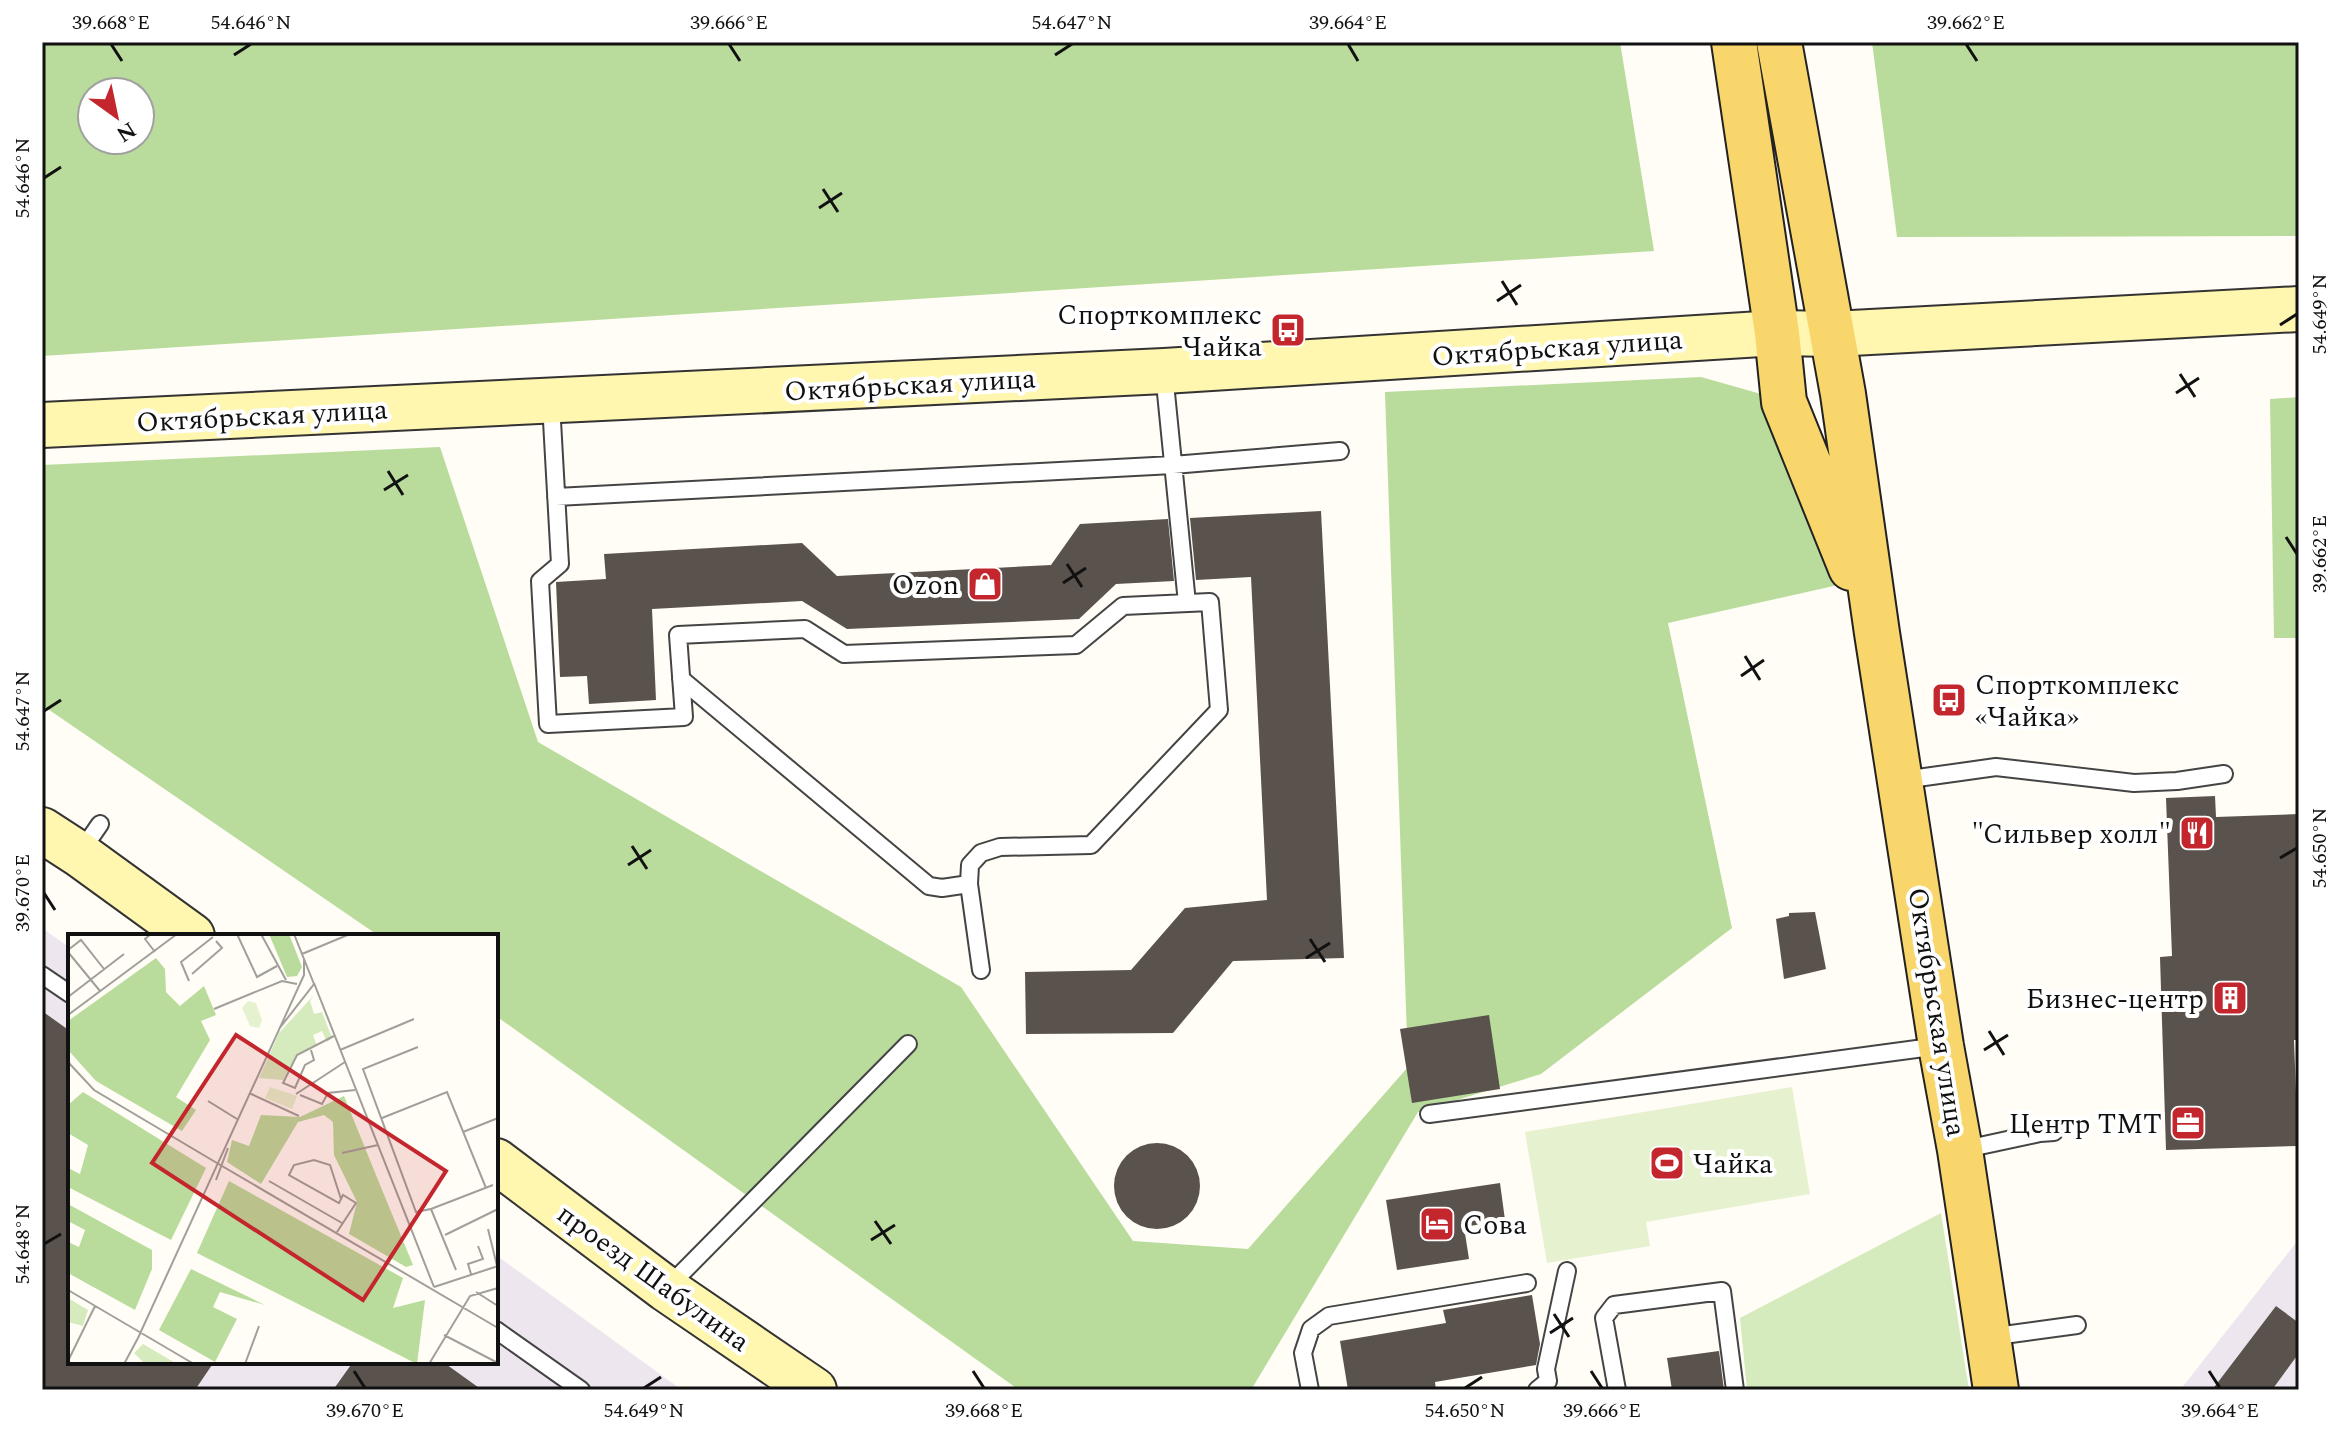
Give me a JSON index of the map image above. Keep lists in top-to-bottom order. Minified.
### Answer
{"streets":{"main road":["Октябрьская улица"],"street":["проезд Шабулина"]},"places":{"bus stop":["Спорткомплекс Чайка","Спорткомплекс «Чайка»"],"shop":["Ozon"],"restaurant":["\"Сильвер холл\""],"building":["Бизнес-центр"],"office":["Центр ТМТ"],"sports":["Чайка"],"hotel":["Сова"]},"north":"bottom right","coordinates":["39.668°E","54.646°N","39.666°E","54.647°N","39.664°E","39.662°E","54.649°N","54.650°N","39.670°E","54.648°N"]}
